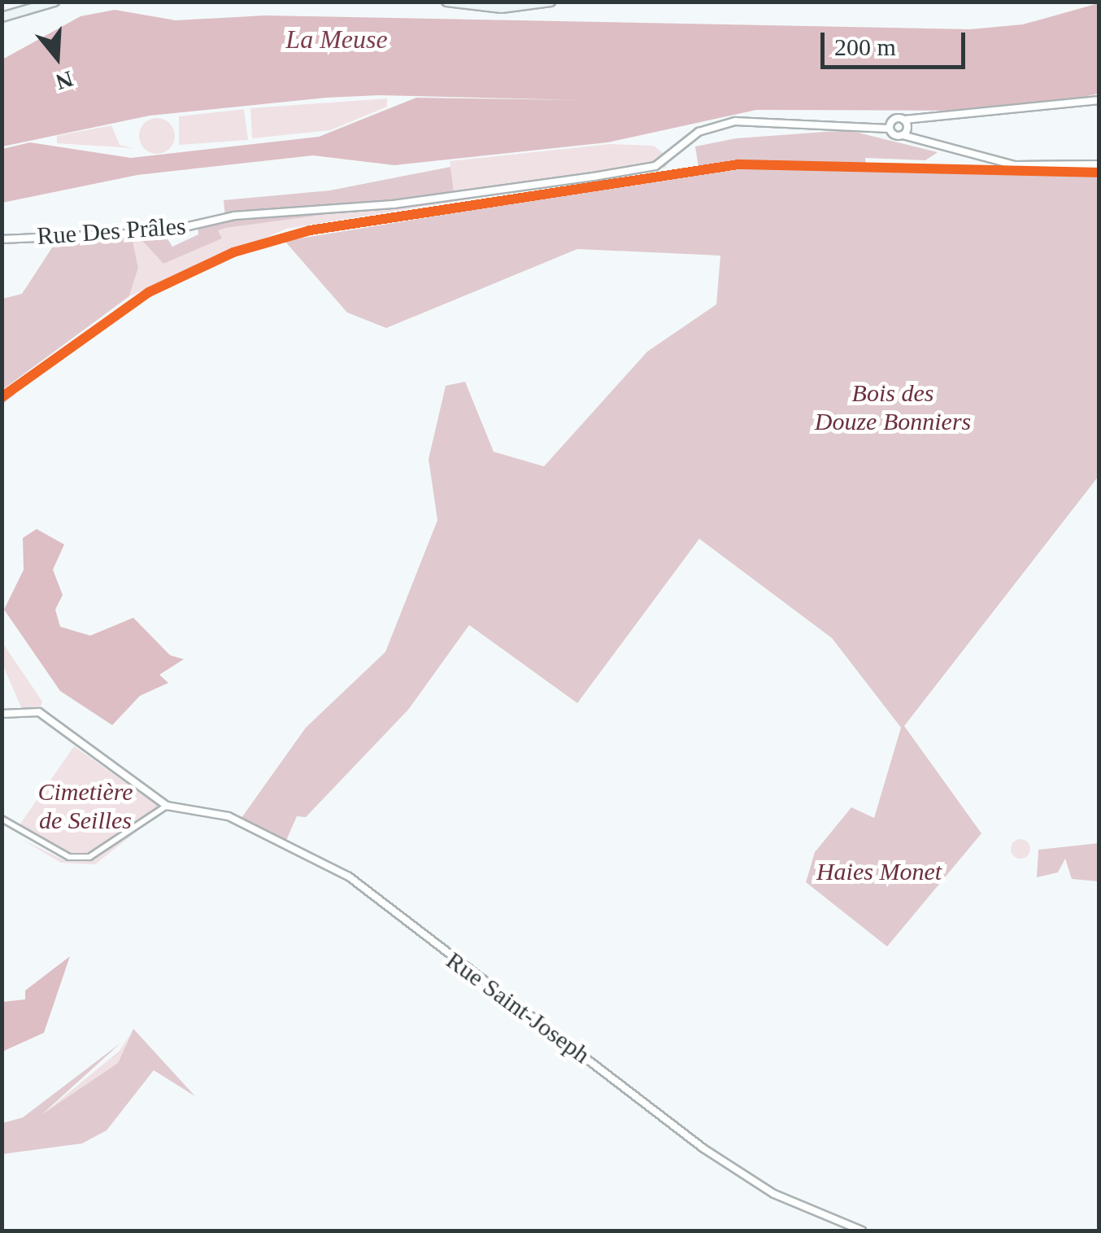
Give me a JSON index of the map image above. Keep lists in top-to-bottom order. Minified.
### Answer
{"streets":{"street":["Rue Des Prâles","Rue Saint-Joseph"]},"water":["La Meuse"],"parks":["Bois des Douze Bonniers","Cimetière de Seilles","Haies Monet"],"scale_bar":"200 m","north":"bottom"}
